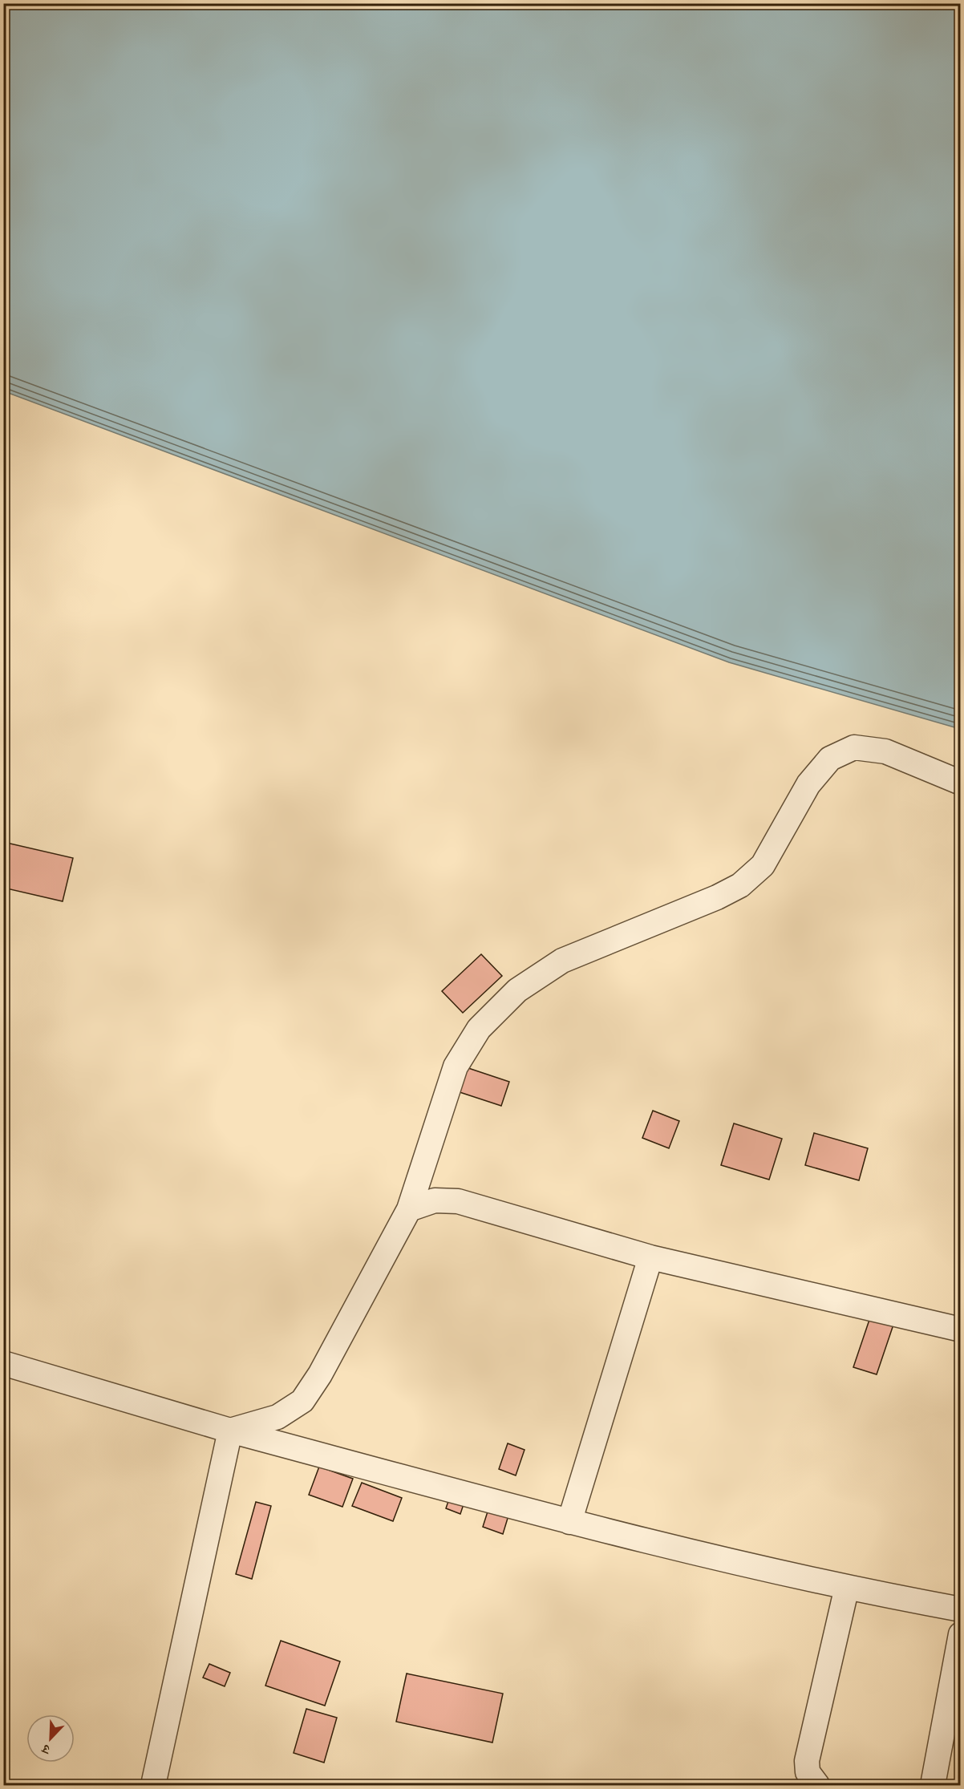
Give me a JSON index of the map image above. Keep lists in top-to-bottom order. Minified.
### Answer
{"north":"bottom left"}
